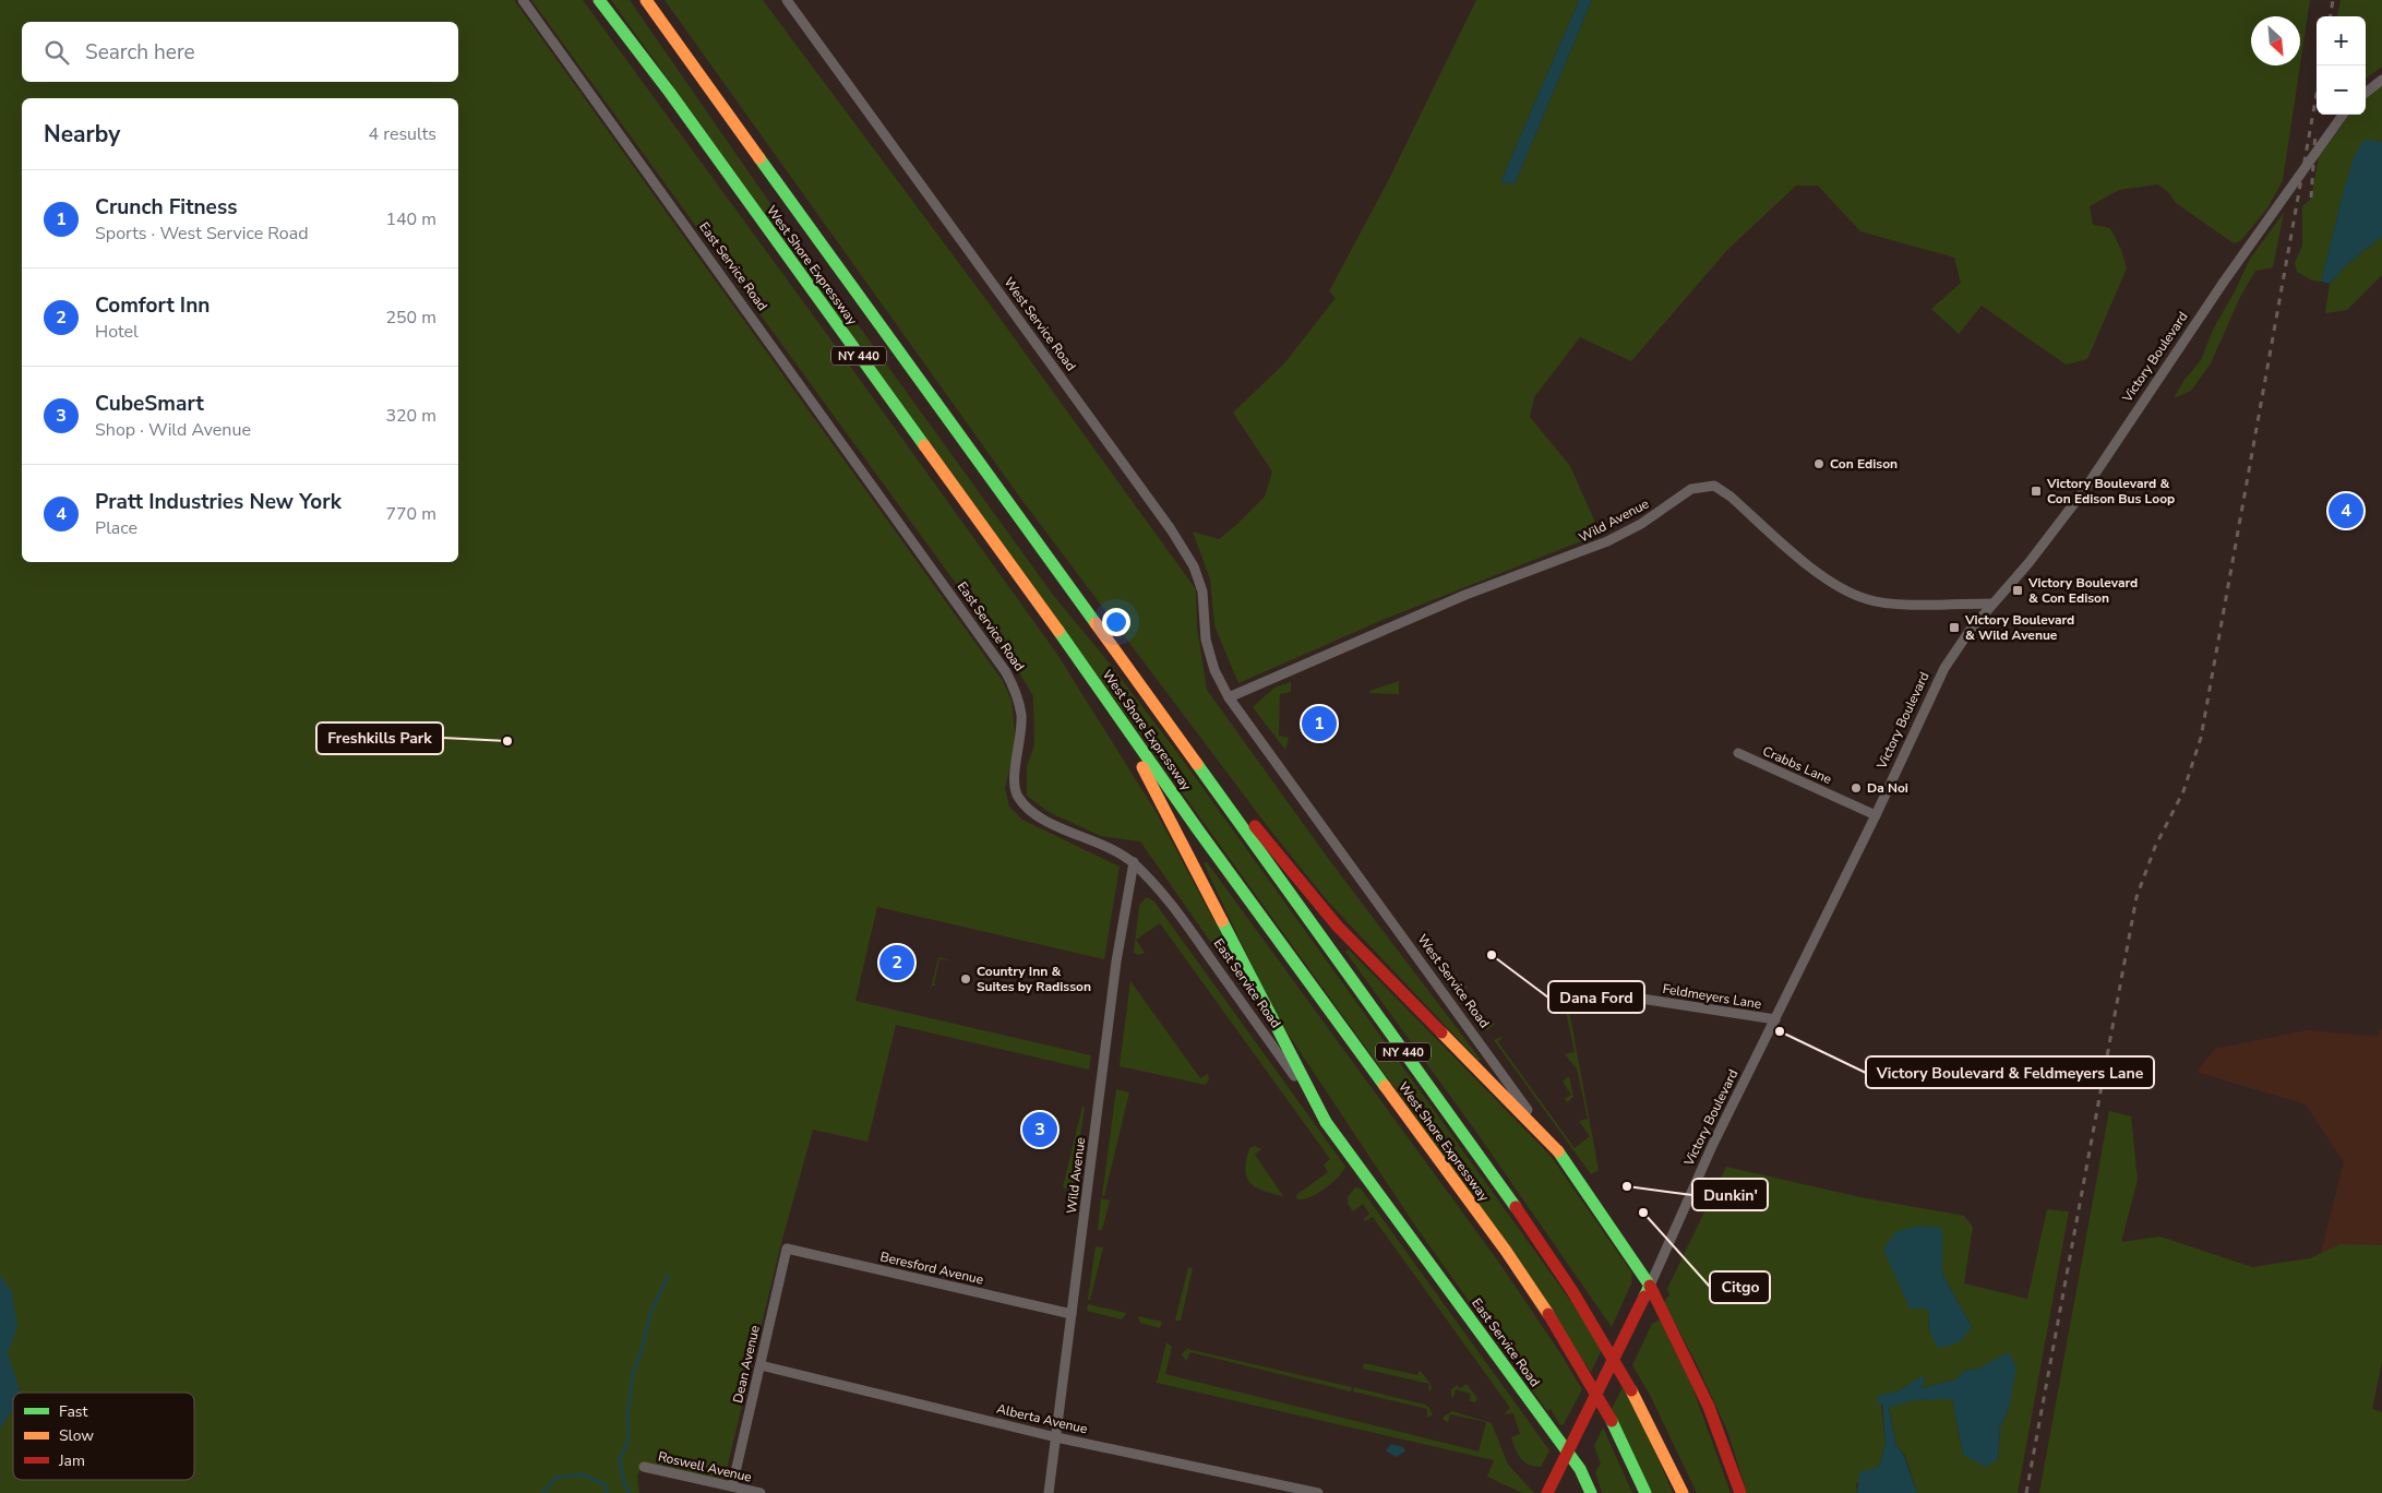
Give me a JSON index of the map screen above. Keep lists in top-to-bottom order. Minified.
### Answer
{"streets":{"main road":["West Shore Expressway","East Service Road","West Service Road","NY 440","Victory Boulevard"],"street":["Wild Avenue","Crabbs Lane","Feldmeyers Lane","Beresford Avenue","Dean Avenue","Alberta Avenue","Roswell Avenue"]},"crossings":[["East Service Road","Victory Boulevard"],["East Service Road","Wild Avenue"],["West Service Road","Victory Boulevard"],["West Service Road","Wild Avenue"],["Victory Boulevard","Wild Avenue"],["Victory Boulevard","Crabbs Lane"],["Victory Boulevard","Feldmeyers Lane"],["Wild Avenue","Beresford Avenue"],["Wild Avenue","Alberta Avenue"],["Beresford Avenue","Dean Avenue"],["Dean Avenue","Alberta Avenue"],["Dean Avenue","Roswell Avenue"]],"places":{"other":["Con Edison","Freshkills Park","Da Noi","Dana Ford","Country Inn & Suites by Radisson","Victory Boulevard & Feldmeyers Lane","Dunkin'","Citgo"],"transit":["Victory Boulevard & Con Edison Bus Loop","Victory Boulevard & Con Edison","Victory Boulevard & Wild Avenue"]},"legend":["Fast","Slow","Jam"],"north":"bottom right","page":{"map_buttons":["+","−"],"search":"Search here","heading":["Nearby","4 results"],"list":[{"mark":"1","name":"Crunch Fitness","note":"Sports · West Service Road","value":"140 m"},{"mark":"2","name":"Comfort Inn","note":"Hotel","value":"250 m"},{"mark":"3","name":"CubeSmart","note":"Shop · Wild Avenue","value":"320 m"},{"mark":"4","name":"Pratt Industries New York","note":"Place","value":"770 m"}],"pins":["4","1","2","3"]}}
